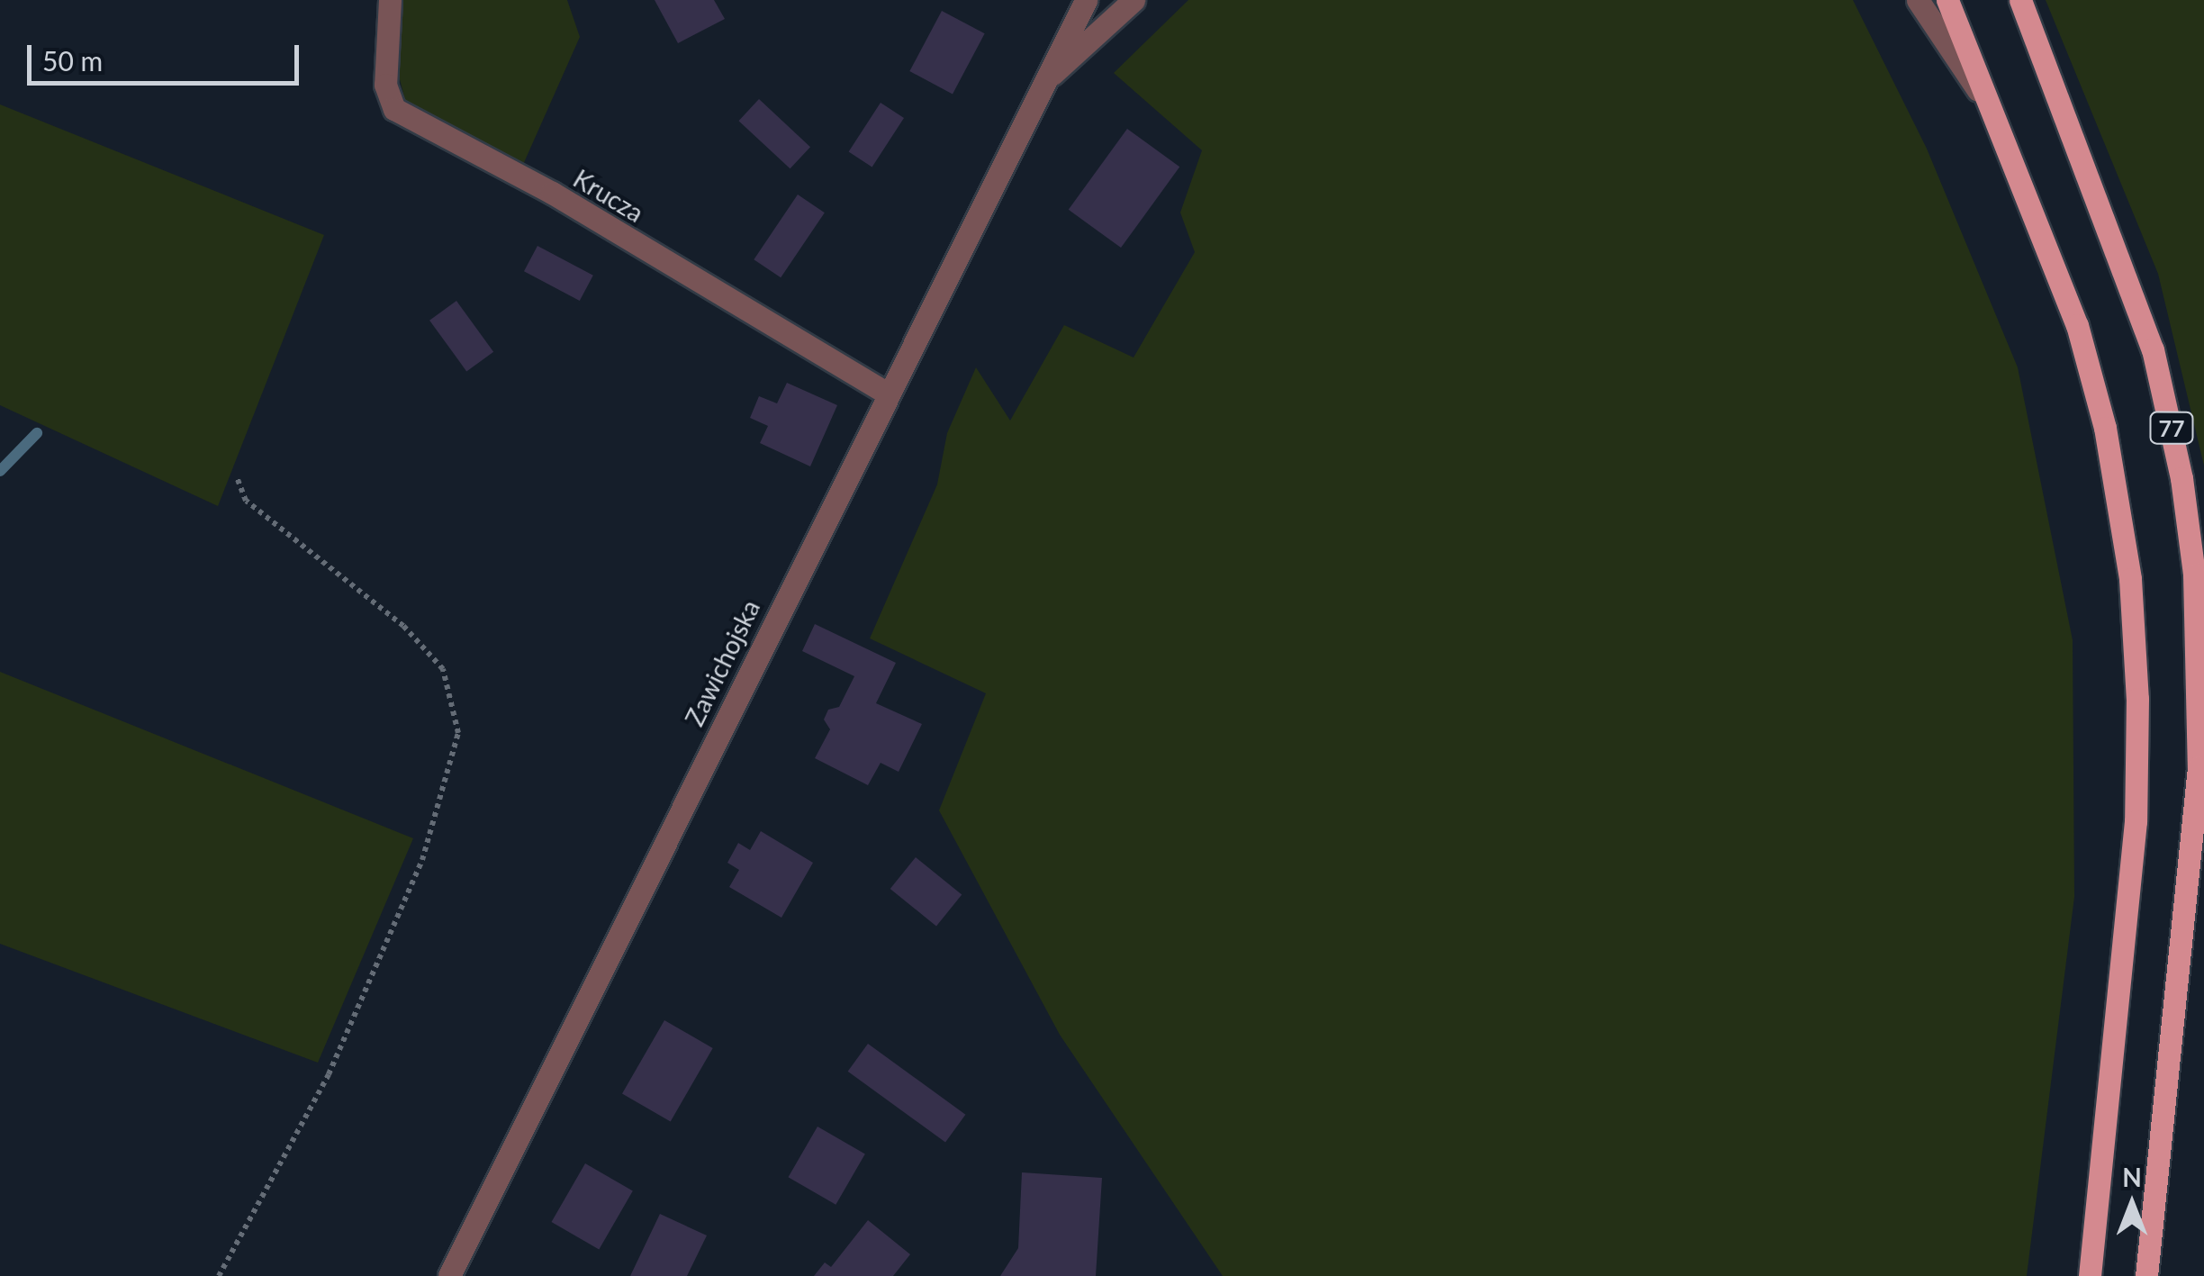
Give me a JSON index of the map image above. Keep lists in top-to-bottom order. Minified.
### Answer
{"streets":{"main road":["77"],"street":["Krucza","Zawichojska"]},"crossings":[["Krucza","Zawichojska"]],"scale_bar":"50 m","north":"top"}
